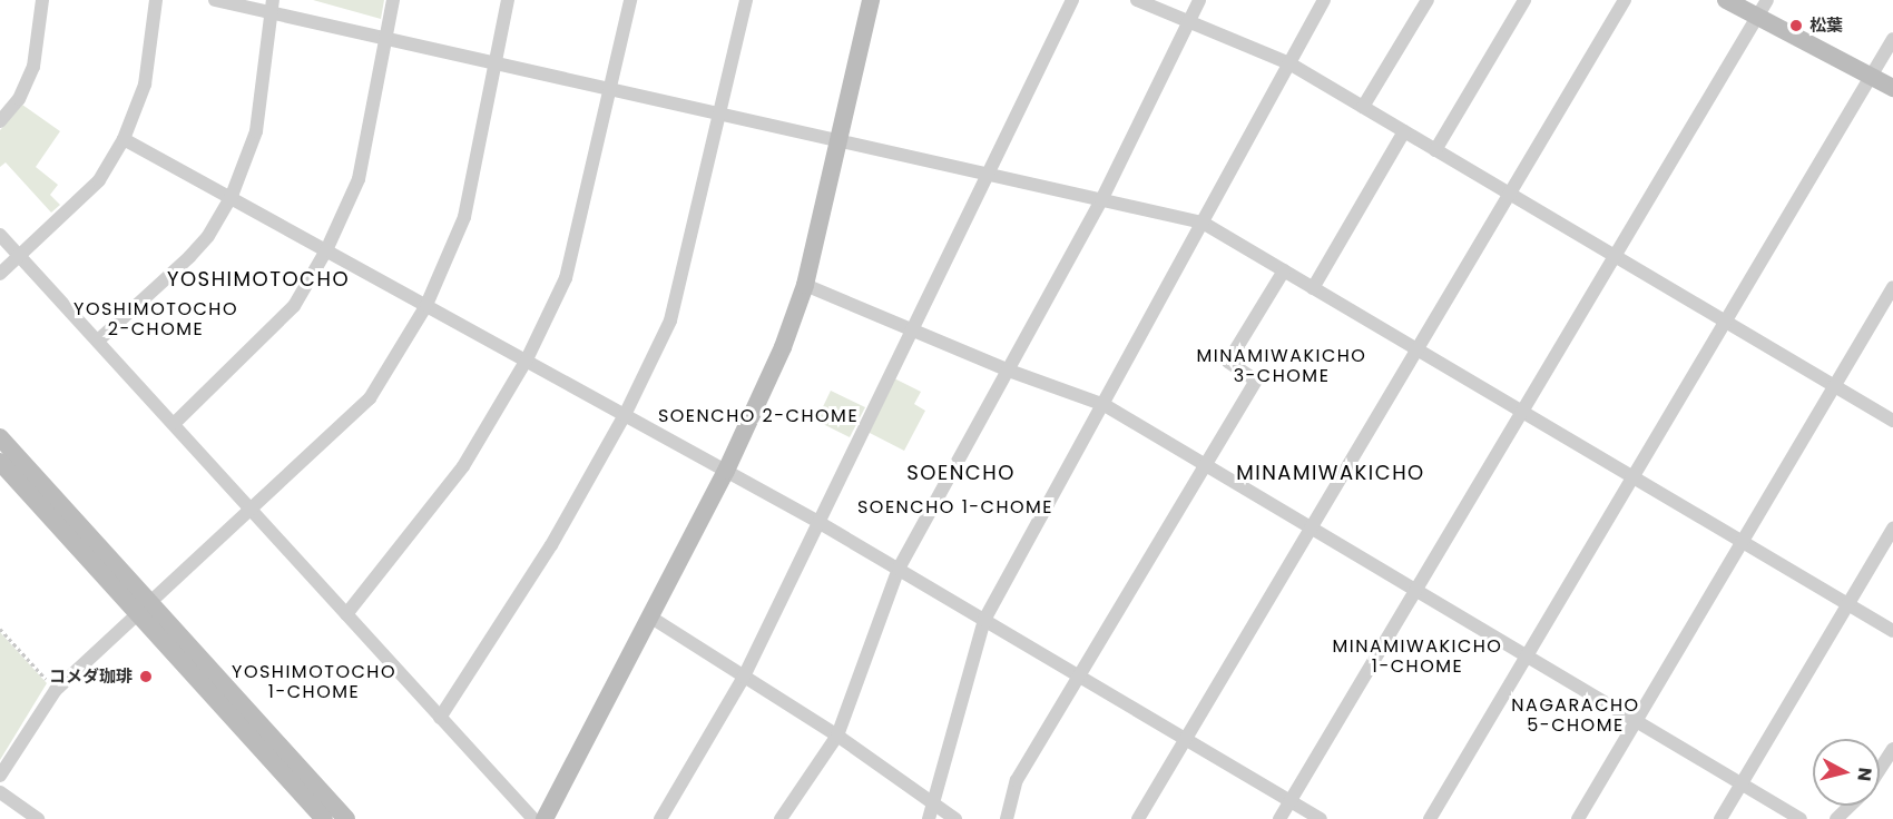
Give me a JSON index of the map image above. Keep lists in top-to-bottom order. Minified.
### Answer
{"districts":["YOSHIMOTOCHO","YOSHIMOTOCHO 2-CHOME","MINAMIWAKICHO 3-CHOME","SOENCHO 2-CHOME","SOENCHO","MINAMIWAKICHO","SOENCHO 1-CHOME","MINAMIWAKICHO 1-CHOME","YOSHIMOTOCHO 1-CHOME","NAGARACHO 5-CHOME"],"places":["松葉","コメダ珈琲"],"north":"right"}
